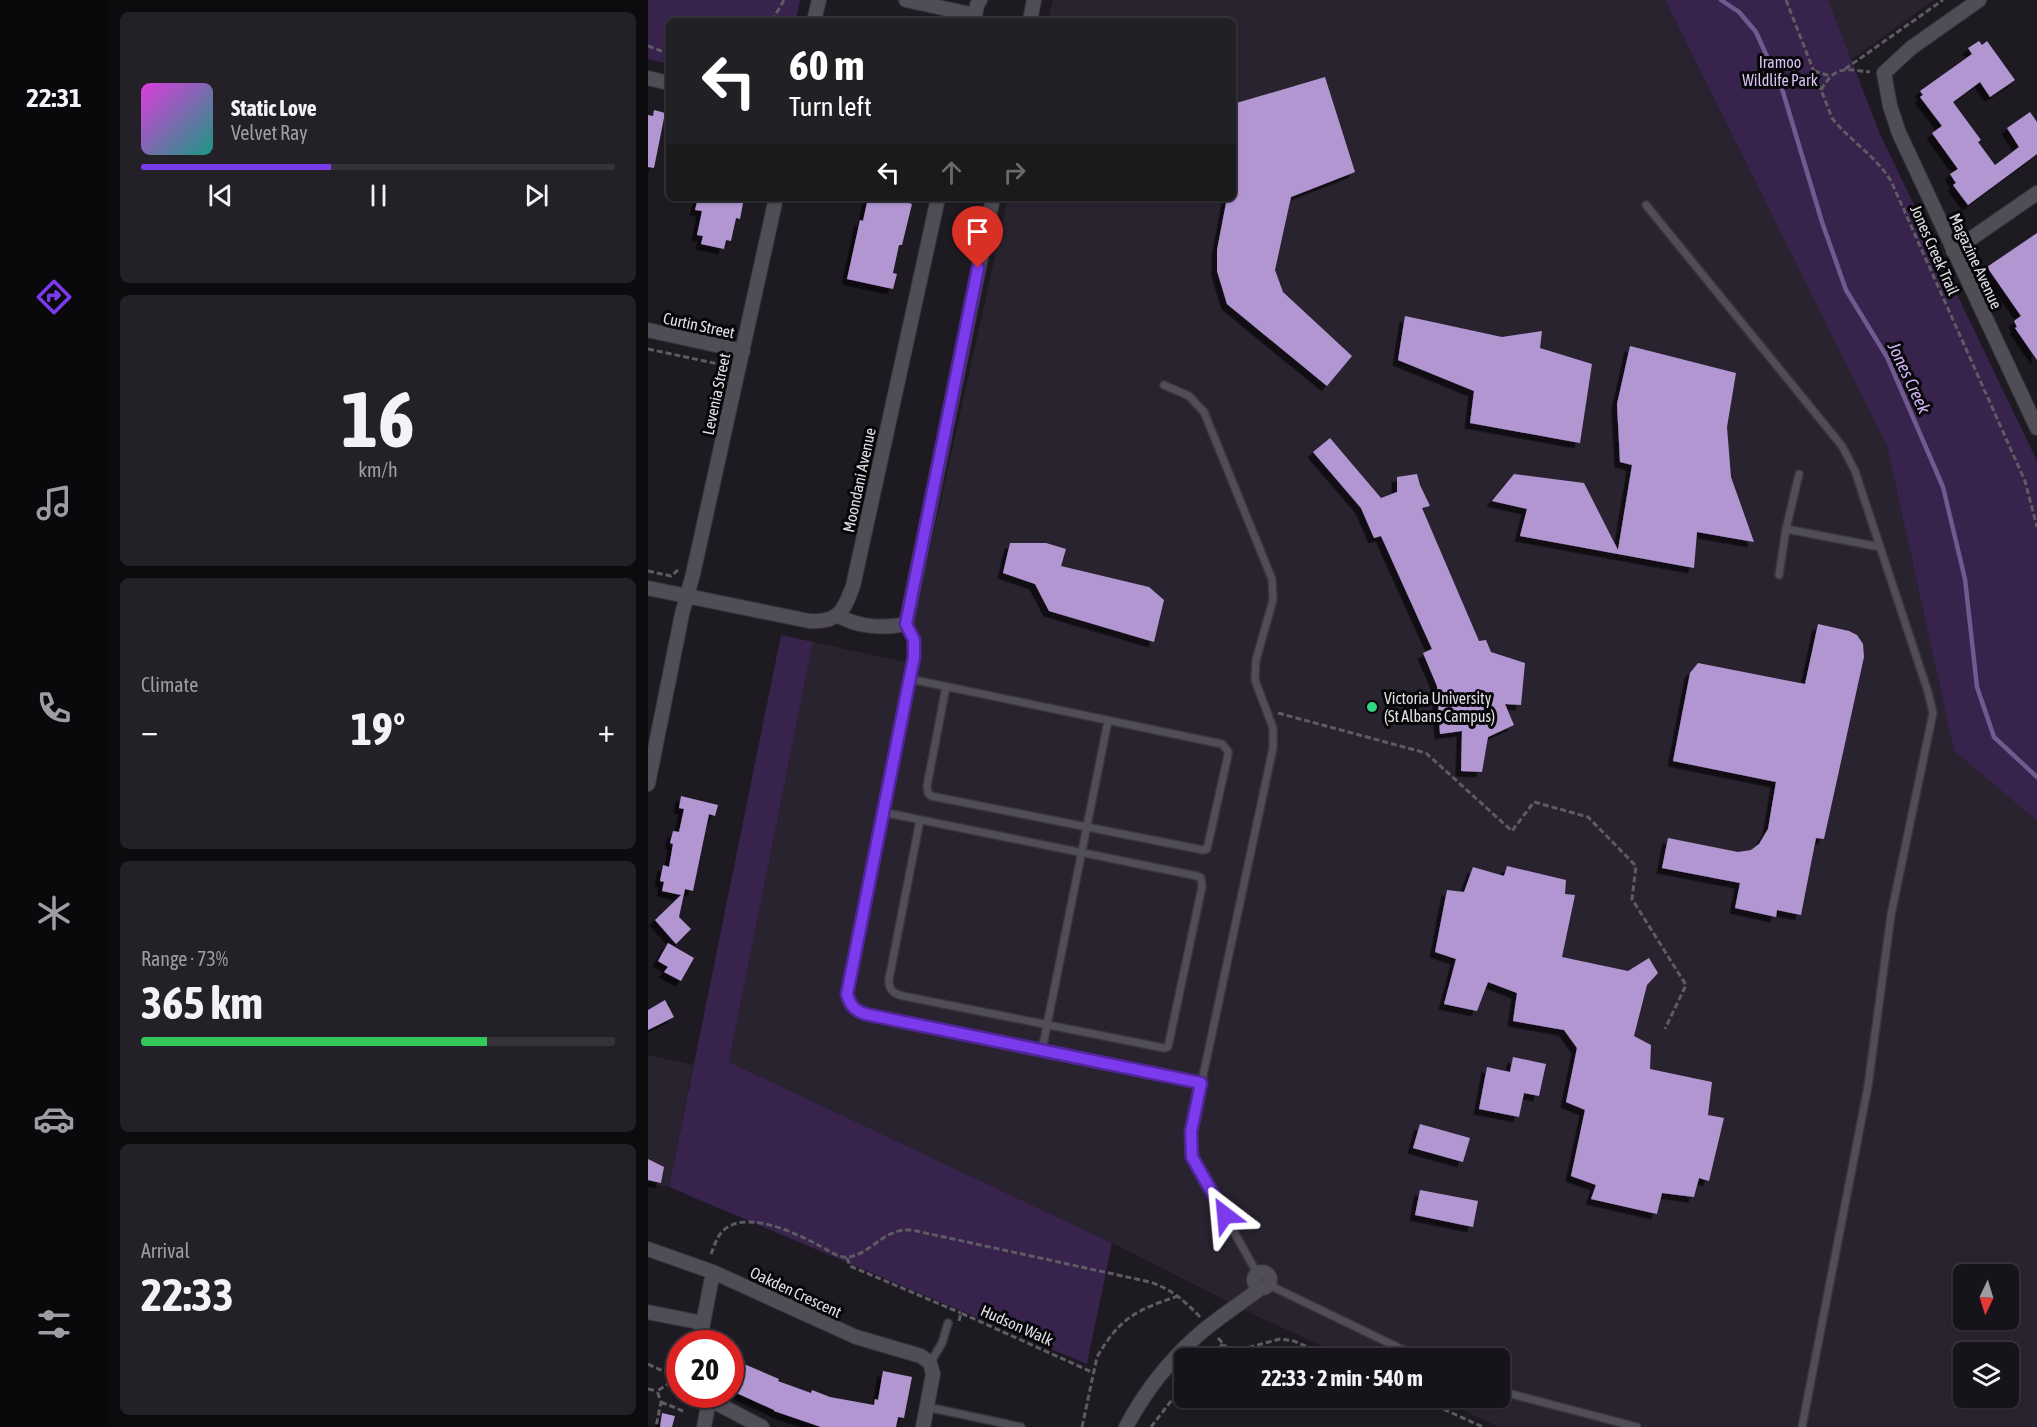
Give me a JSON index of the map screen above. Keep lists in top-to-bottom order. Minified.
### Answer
{"streets":{"street":["Magazine Avenue","Curtin Street","Levenia Street","Moondani Avenue","Oakden Crescent"],"path":["Jones Creek Trail","Hudson Walk"]},"crossings":[["Curtin Street","Levenia Street"]],"water":["Jones Creek"],"parks":["Iramoo Wildlife Park"],"places":["Victoria University (St Albans Campus)"],"north":"bottom","page":{"tabs":"22:31","turn":["60 m","Turn left"],"song":["Static Love","Velvet Ray"],"tile":[["16","km/h"],"Climate",["Range · 73%","365 km"],["Arrival","22:33"]],"heat":["−","19°","+"],"limit":"20","trip":"22:33 · 2 min · 540 m"}}
